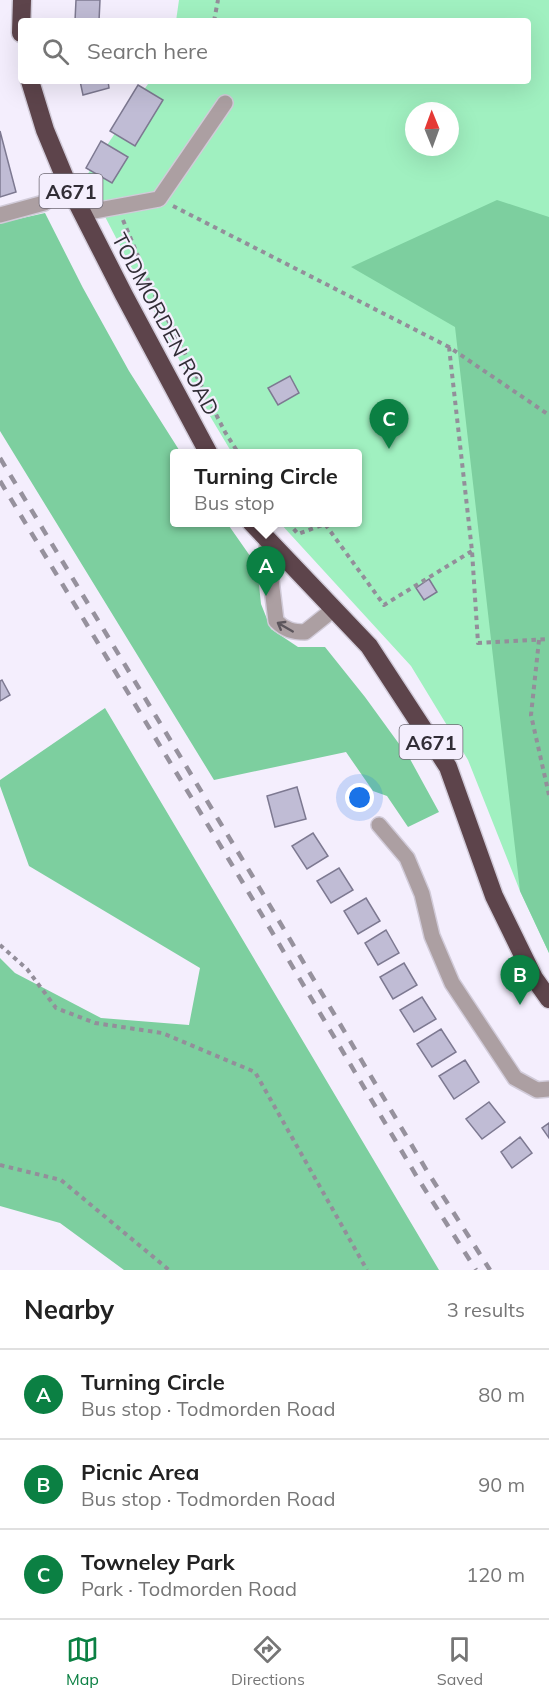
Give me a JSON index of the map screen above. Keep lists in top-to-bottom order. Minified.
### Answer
{"streets":{"highway":["A671","TODMORDEN ROAD"]},"north":"top","page":{"search":"Search here","pins":["C","A","B"],"popup":["Turning Circle","Bus stop"],"heading":["Nearby","3 results"],"list":[{"mark":"A","name":"Turning Circle","note":"Bus stop · Todmorden Road","value":"80 m"},{"mark":"B","name":"Picnic Area","note":"Bus stop · Todmorden Road","value":"90 m"},{"mark":"C","name":"Towneley Park","note":"Park · Todmorden Road","value":"120 m"}],"nav":["Map","Directions","Saved"]}}
